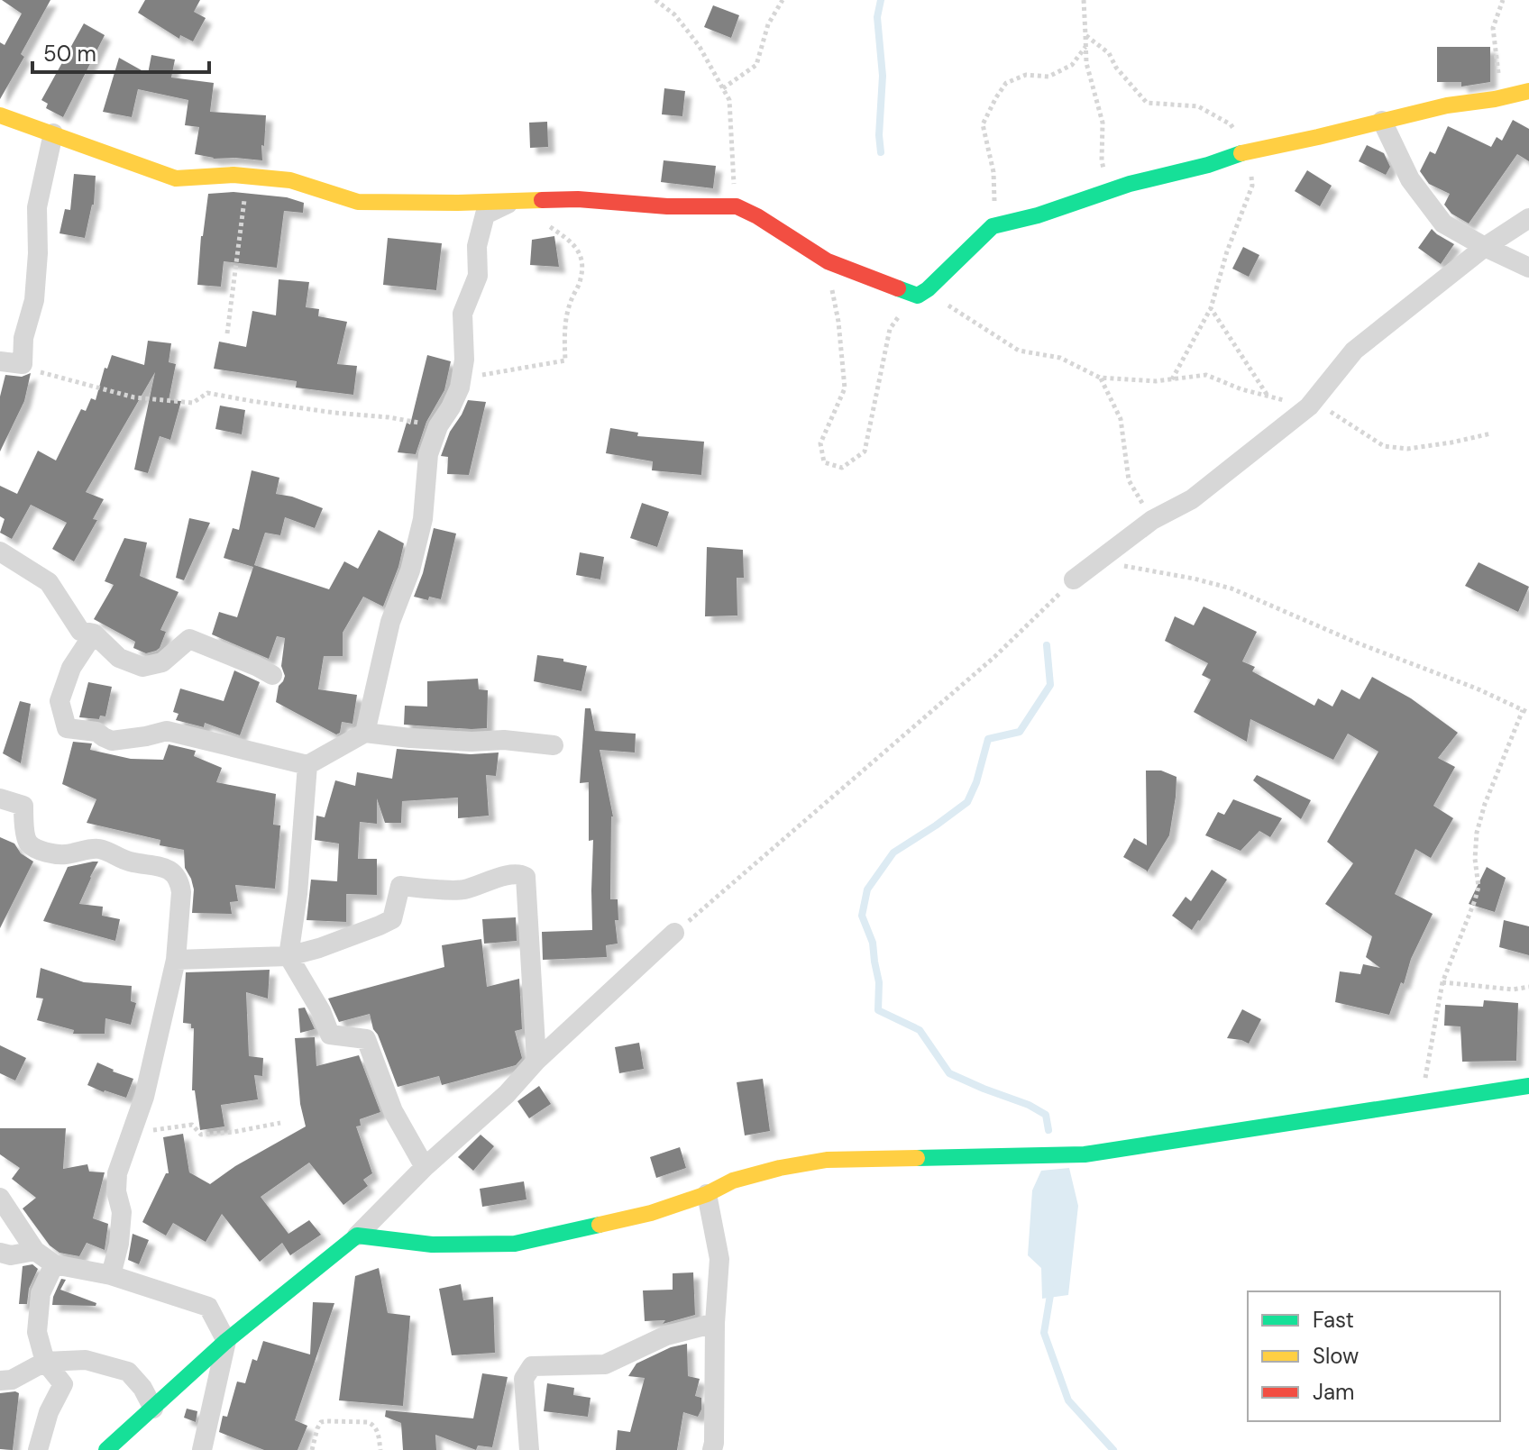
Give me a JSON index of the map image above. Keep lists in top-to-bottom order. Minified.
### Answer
{"legend":["Fast","Slow","Jam"],"scale_bar":"50 m"}
